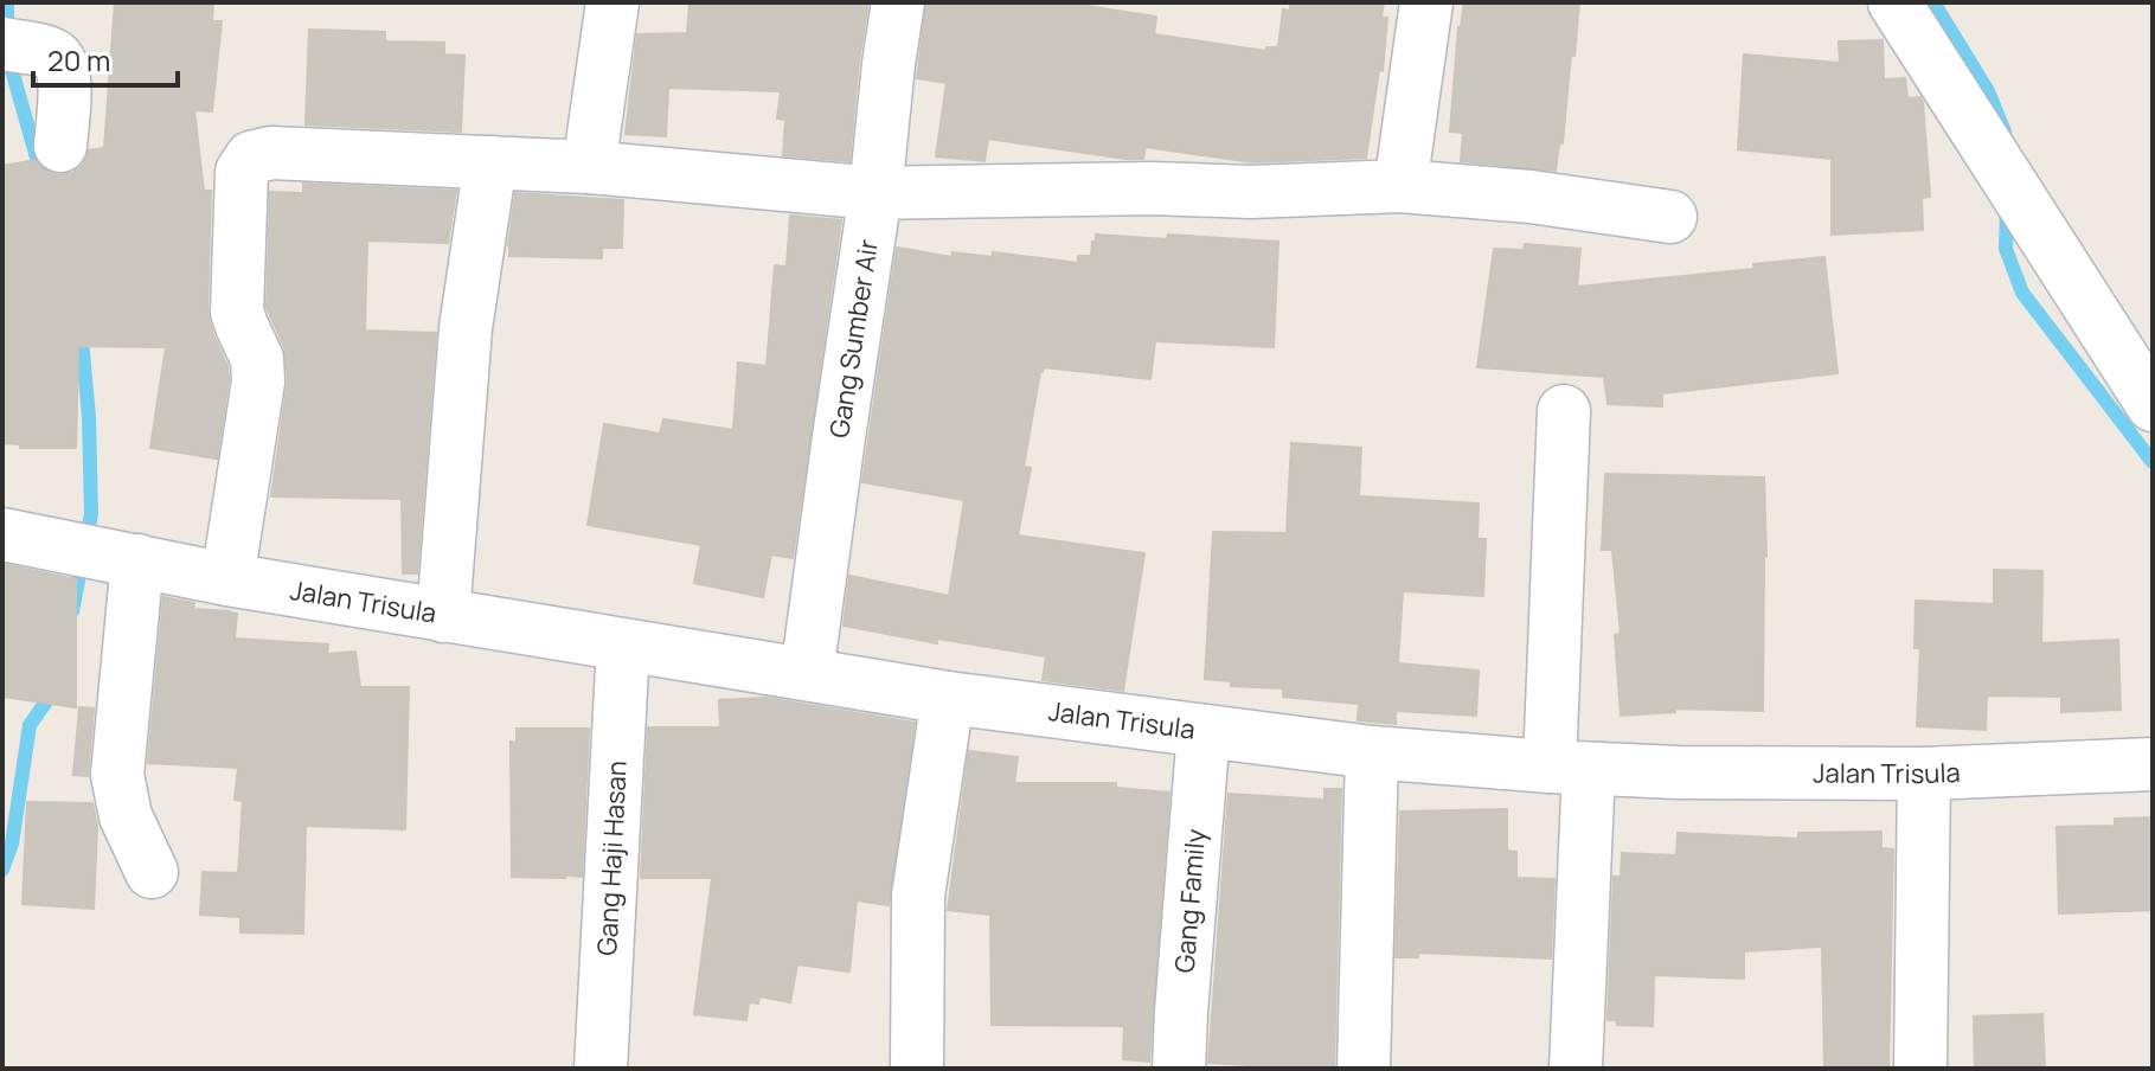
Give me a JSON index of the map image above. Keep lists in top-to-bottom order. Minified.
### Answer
{"streets":{"street":["Gang Sumber Air","Jalan Trisula","Gang Haji Hasan","Gang Family"]},"crossings":[["Gang Sumber Air","Jalan Trisula"],["Jalan Trisula","Gang Haji Hasan"],["Jalan Trisula","Gang Family"]],"scale_bar":"20 m"}
